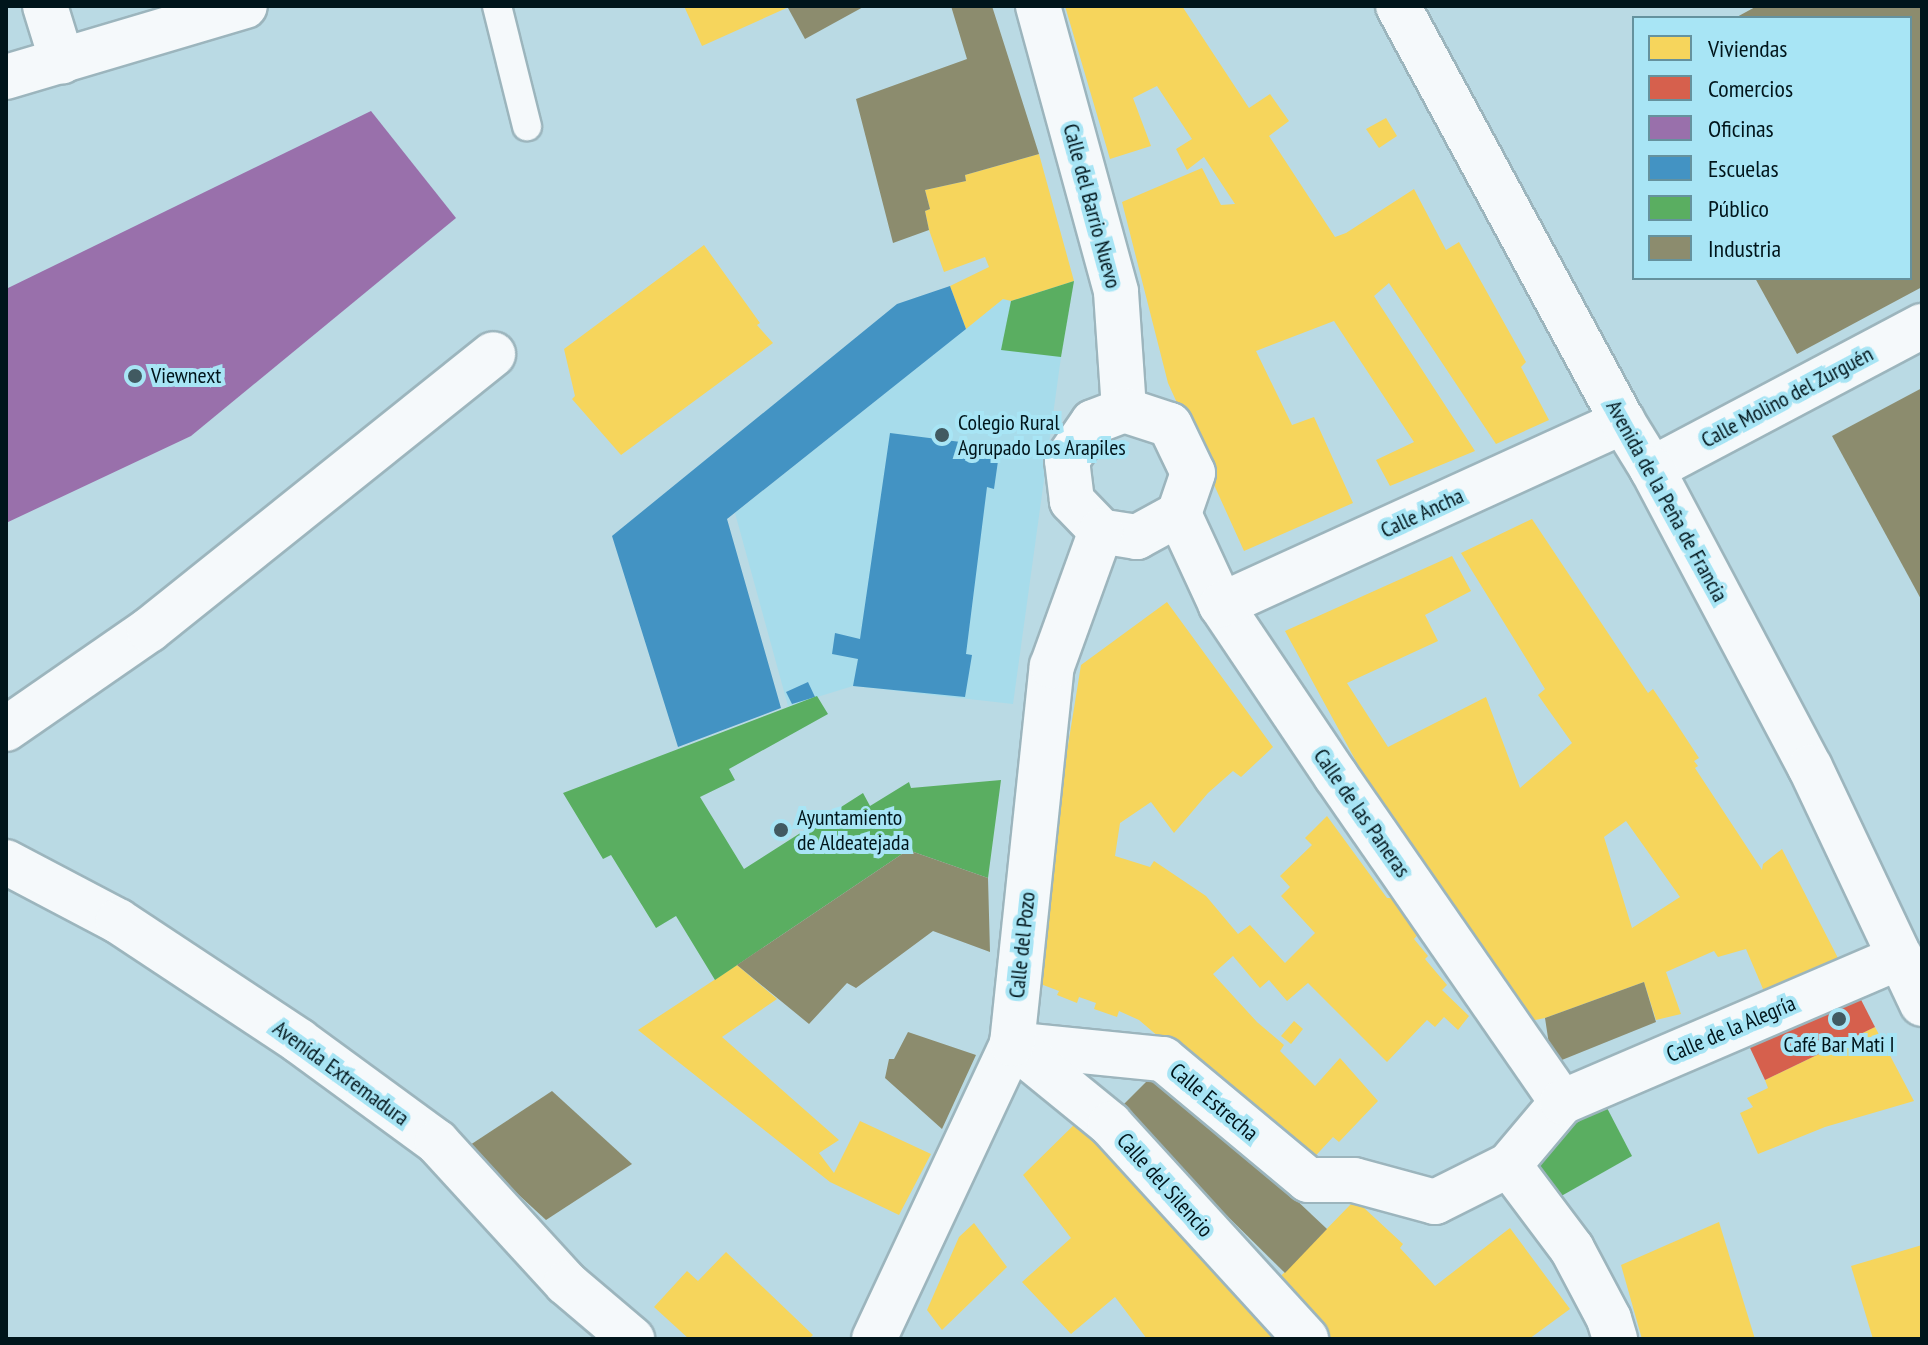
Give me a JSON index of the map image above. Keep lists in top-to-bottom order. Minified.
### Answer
{"streets":{"street":["Calle del Barrio Nuevo","Calle Molino del Zurguén","Avenida de la Peña de Francia","Calle Ancha","Calle de las Paneras","Calle del Pozo","Calle de la Alegría","Avenida Extremadura","Calle Estrecha","Calle del Silencio"]},"crossings":[["Calle del Barrio Nuevo","Calle de las Paneras"],["Calle del Barrio Nuevo","Calle del Pozo"],["Calle Molino del Zurguén","Avenida de la Peña de Francia"],["Avenida de la Peña de Francia","Calle Ancha"],["Avenida de la Peña de Francia","Calle de la Alegría"],["Calle Ancha","Calle de las Paneras"],["Calle de las Paneras","Calle del Pozo"],["Calle de las Paneras","Calle de la Alegría"],["Calle del Pozo","Calle Estrecha"],["Calle del Pozo","Calle del Silencio"],["Calle Estrecha","Calle del Silencio"]],"places":["Viewnext","Colegio Rural Agrupado Los Arapiles","Ayuntamiento de Aldeatejada","Café Bar Mati I"],"legend":["Viviendas","Comercios","Oficinas","Escuelas","Público","Industria"]}
